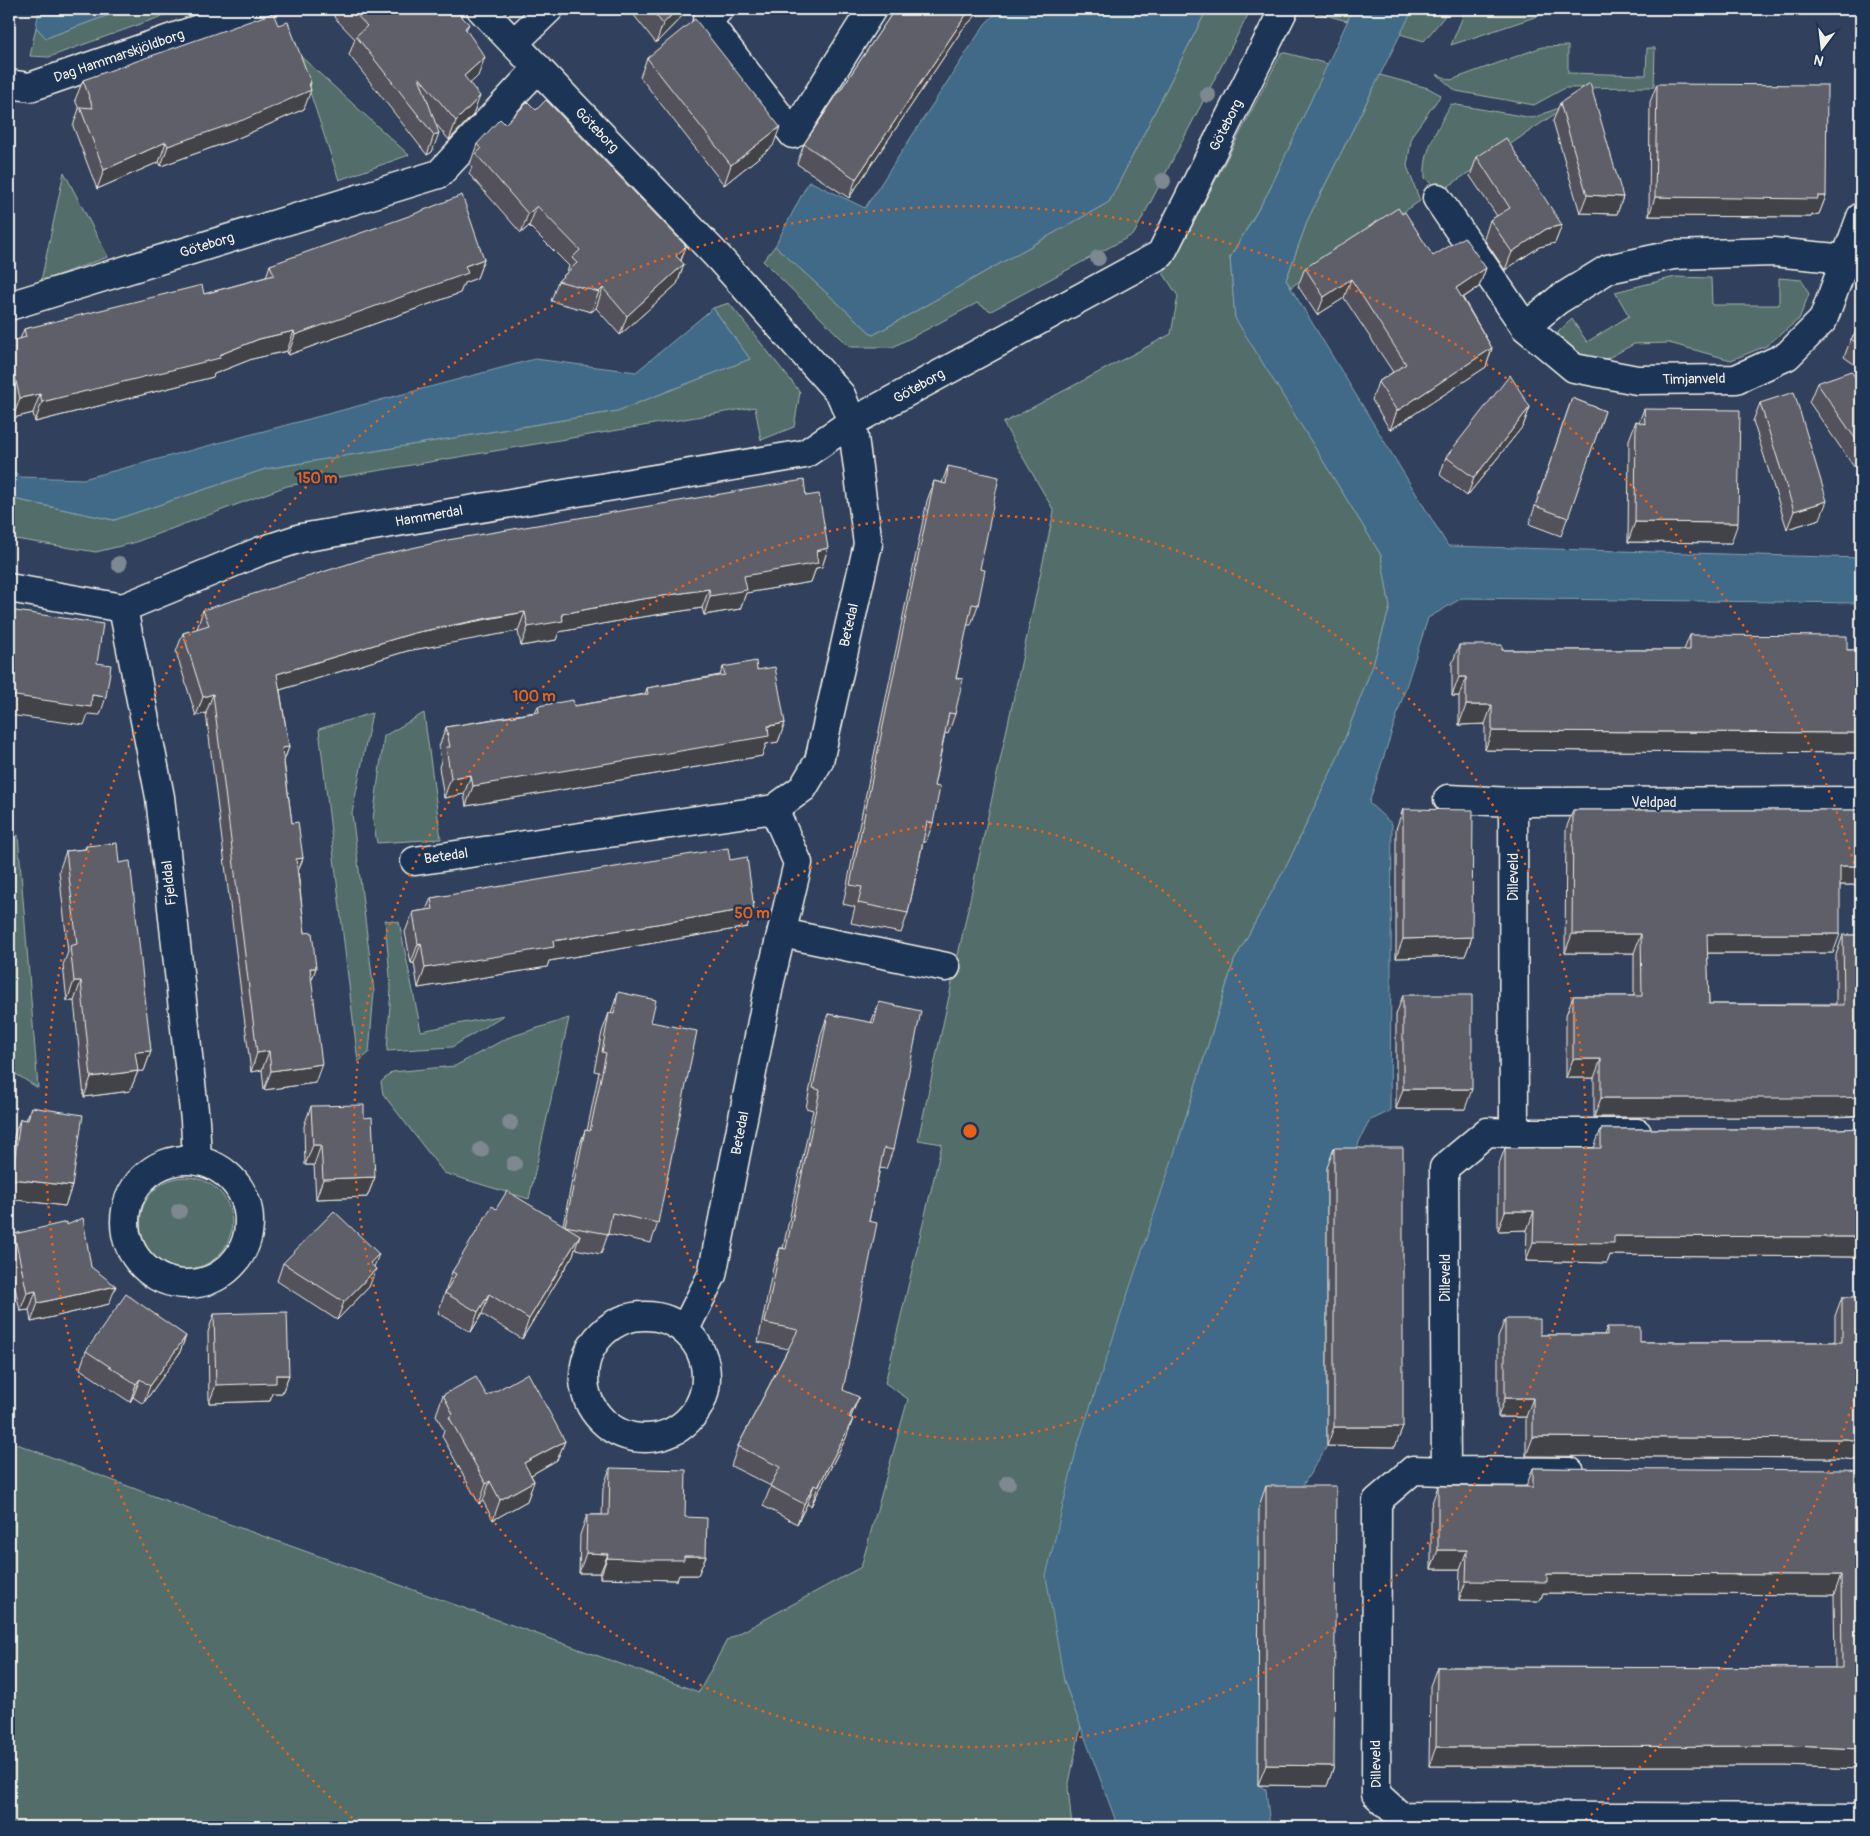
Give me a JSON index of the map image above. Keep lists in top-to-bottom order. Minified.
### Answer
{"streets":{"street":["Dag Hammarskjöldborg","Göteborg","Timjanveld","Hammerdal","Betedal","Veldpad","Dilleveld","Fjelddal"]},"crossings":[["Göteborg","Hammerdal"],["Göteborg","Betedal"],["Hammerdal","Betedal"],["Hammerdal","Fjelddal"],["Veldpad","Dilleveld"]],"north":"bottom","rings":["150 m","100 m","50 m"]}
